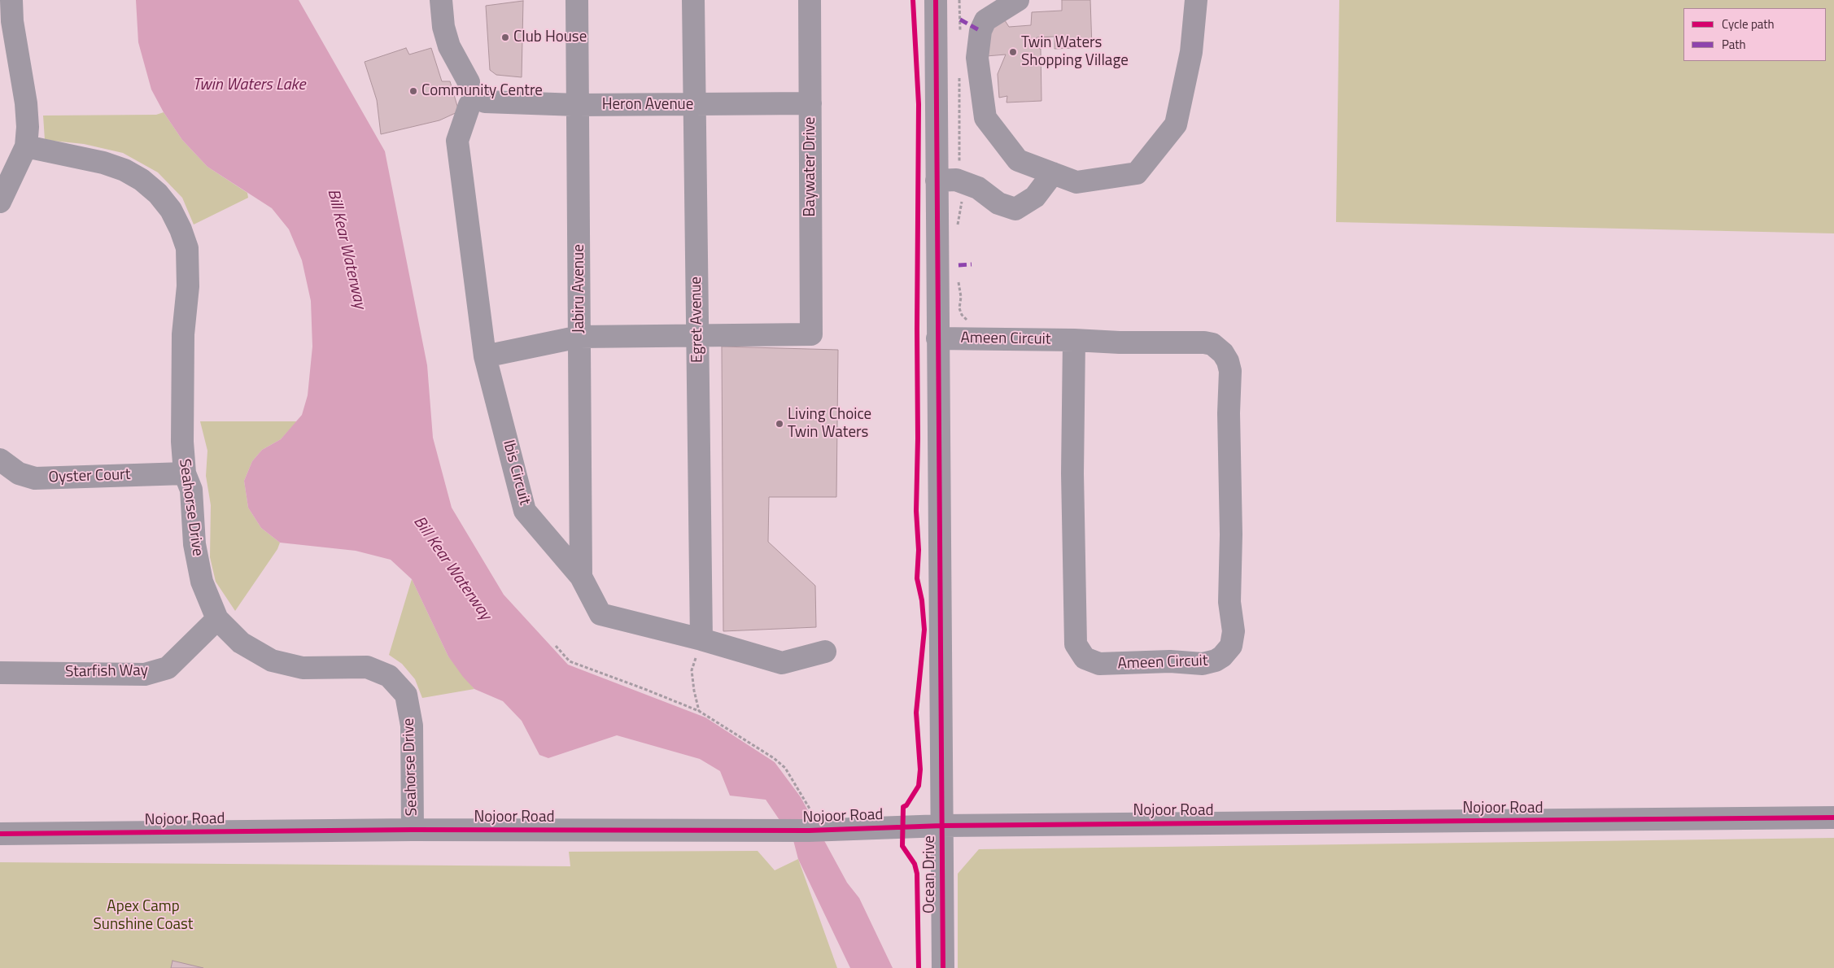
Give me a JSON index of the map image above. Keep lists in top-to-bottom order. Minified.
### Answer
{"streets":{"street":["Heron Avenue","Baywater Drive","Jabiru Avenue","Egret Avenue","Ameen Circuit","Ibis Circuit","Oyster Court","Seahorse Drive","Starfish Way","Nojoor Road","Ocean Drive"]},"crossings":[["Heron Avenue","Baywater Drive"],["Heron Avenue","Jabiru Avenue"],["Heron Avenue","Egret Avenue"],["Heron Avenue","Ibis Circuit"],["Baywater Drive","Egret Avenue"],["Jabiru Avenue","Ibis Circuit"],["Egret Avenue","Ibis Circuit"],["Ameen Circuit","Ocean Drive"],["Oyster Court","Seahorse Drive"],["Seahorse Drive","Starfish Way"],["Seahorse Drive","Nojoor Road"],["Nojoor Road","Ocean Drive"]],"water":["Twin Waters Lake","Bill Kear Waterway"],"parks":["Apex Camp Sunshine Coast"],"places":["Club House","Twin Waters Shopping Village","Community Centre","Living Choice Twin Waters"],"legend":["Cycle path","Path"]}
